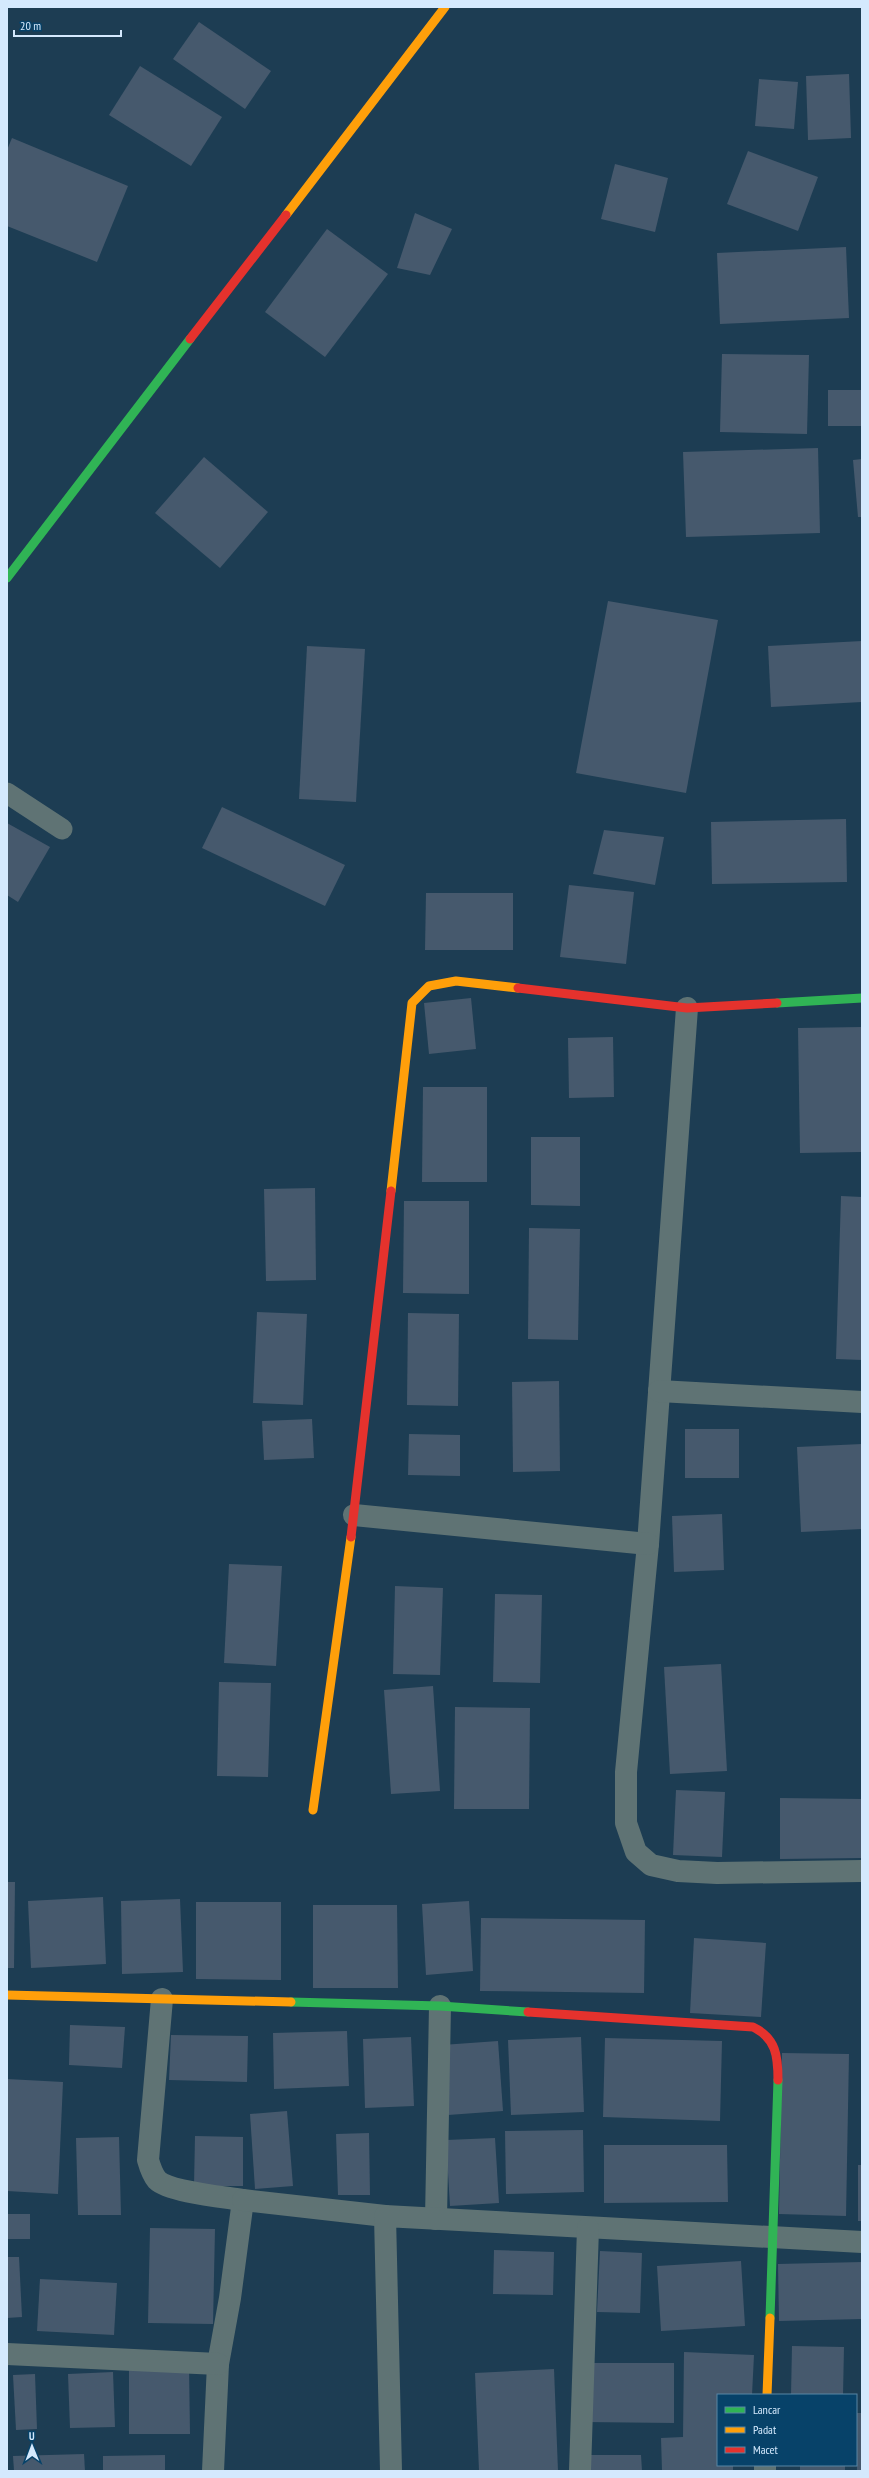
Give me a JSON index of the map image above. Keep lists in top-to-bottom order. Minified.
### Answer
{"legend":["Lancar","Padat","Macet"],"scale_bar":"20 m","north":"top"}
